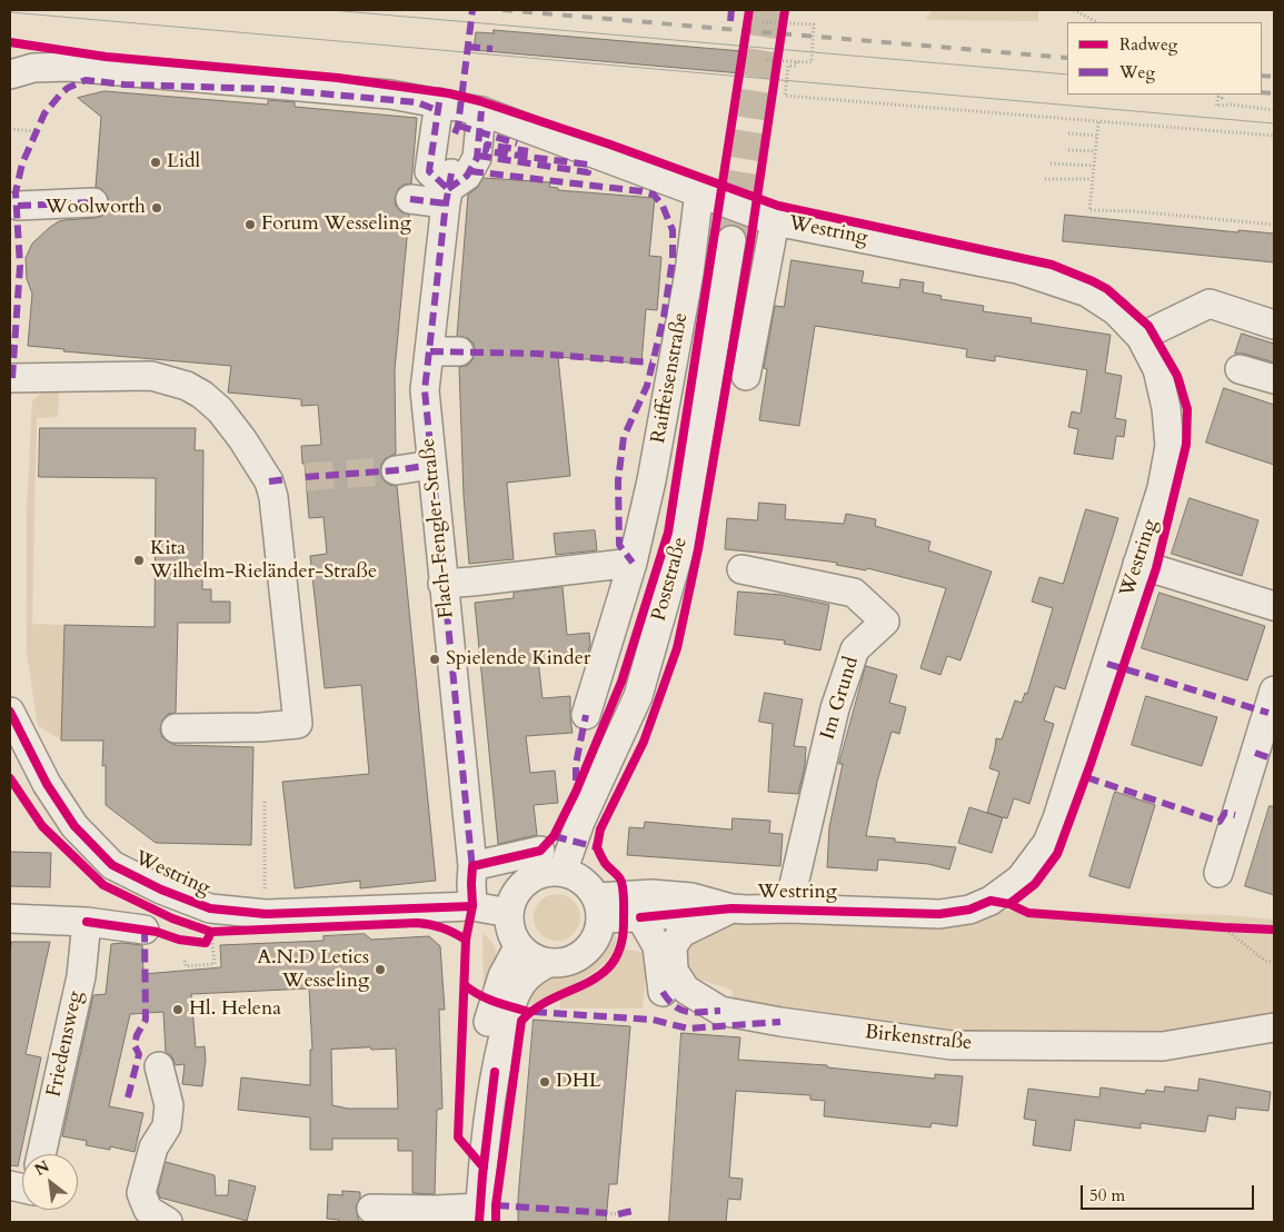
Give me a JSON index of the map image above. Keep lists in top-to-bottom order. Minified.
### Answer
{"streets":{"street":["Westring","Raiffeisenstraße","Flach-Fengler-Straße","Poststraße","Im Grund","Birkenstraße","Friedensweg"]},"crossings":[["Westring","Raiffeisenstraße"],["Westring","Flach-Fengler-Straße"],["Westring","Poststraße"],["Westring","Im Grund"],["Westring","Birkenstraße"]],"places":["Lidl","Woolworth","Forum Wesseling","Kita Wilhelm-Rieländer-Straße","Spielende Kinder","A.N.D Letics Wesseling","Hl. Helena","DHL"],"legend":["Radweg","Weg"],"scale_bar":"50 m","north":"top left"}
